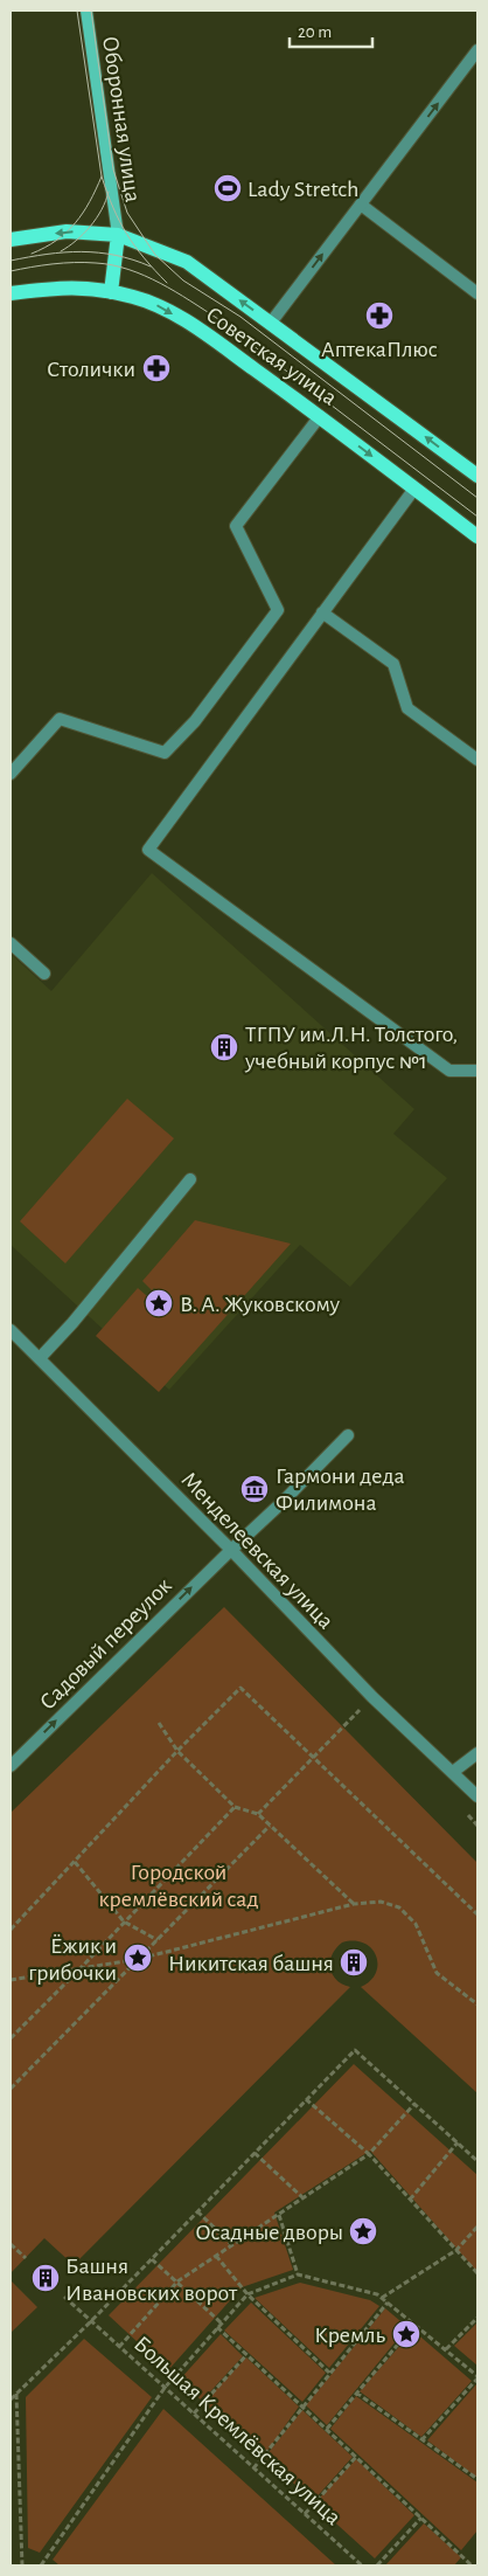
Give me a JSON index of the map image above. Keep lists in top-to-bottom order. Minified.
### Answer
{"streets":{"main road":["Оборонная улица","Советская улица"],"street":["Менделеевская улица","Садовый переулок"],"path":["Большая Кремлёвская улица"]},"crossings":[["Оборонная улица","Советская улица"],["Менделеевская улица","Садовый переулок"]],"one_way":["Садовый переулок"],"parks":["Городской кремлёвский сад"],"places":{"sports":["Lady Stretch"],"pharmacy":["АптекаПлюс","Столички"],"building":["ТГПУ им.Л.Н. Толстого, учебный корпус №1","Никитская башня","Башня Ивановских ворот"],"place":["В. А. Жуковскому","Ёжик и грибочки","Осадные дворы","Кремль"],"museum":["Гармони деда Филимона"]},"scale_bar":"20 m"}
